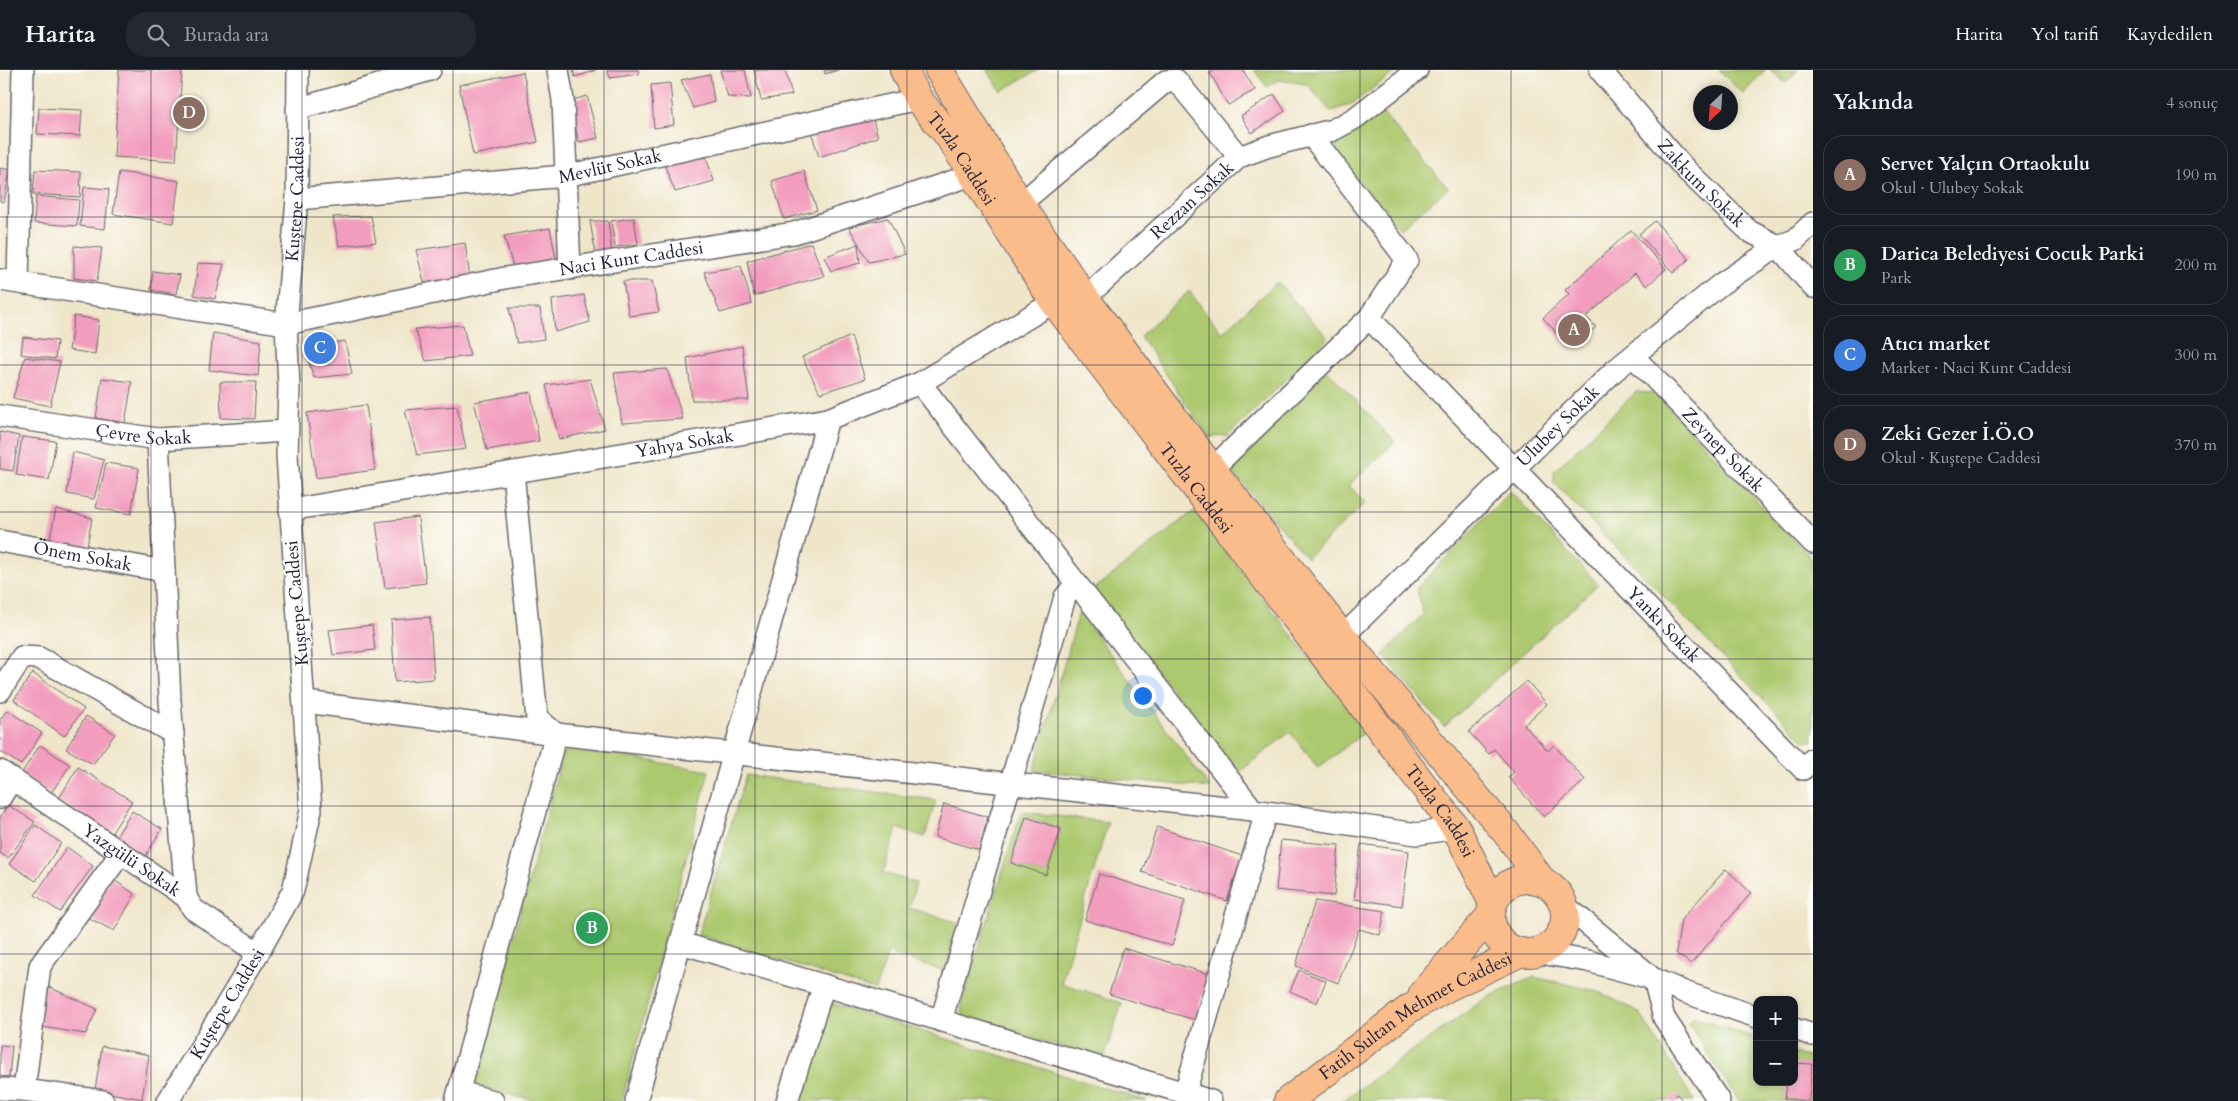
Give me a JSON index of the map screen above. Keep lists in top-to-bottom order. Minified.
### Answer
{"streets":{"main road":["Tuzla Caddesi","Fatih Sultan Mehmet Caddesi"],"street":["Mevlüt Sokak","Zakkum Sokak","Kuştepe Caddesi","Rezzan Sokak","Naci Kunt Caddesi","Ulubey Sokak","Çevre Sokak","Yahya Sokak","Zeynep Sokak","Önem Sokak","Yankı Sokak","Yazgülü Sokak"]},"crossings":[["Tuzla Caddesi","Mevlüt Sokak"],["Tuzla Caddesi","Rezzan Sokak"],["Tuzla Caddesi","Naci Kunt Caddesi"],["Tuzla Caddesi","Ulubey Sokak"],["Tuzla Caddesi","Yahya Sokak"],["Tuzla Caddesi","Fatih Sultan Mehmet Caddesi"],["Mevlüt Sokak","Kuştepe Caddesi"],["Zakkum Sokak","Ulubey Sokak"],["Kuştepe Caddesi","Naci Kunt Caddesi"],["Kuştepe Caddesi","Çevre Sokak"],["Kuştepe Caddesi","Yahya Sokak"],["Kuştepe Caddesi","Yazgülü Sokak"],["Ulubey Sokak","Zeynep Sokak"],["Ulubey Sokak","Yankı Sokak"]],"north":"bottom left","page":{"header":"Harita","search":"Burada ara","nav":["Harita","Yol tarifi","Kaydedilen"],"heading":["Yakında","4 sonuç"],"pins":["D","A","C","B"],"list":[{"mark":"A","name":"Servet Yalçın Ortaokulu","note":"Okul · Ulubey Sokak","value":"190 m"},{"mark":"B","name":"Darica Belediyesi Cocuk Parki","note":"Park","value":"200 m"},{"mark":"C","name":"Atıcı market","note":"Market · Naci Kunt Caddesi","value":"300 m"},{"mark":"D","name":"Zeki Gezer İ.Ö.O","note":"Okul · Kuştepe Caddesi","value":"370 m"}],"map_buttons":["+","−"]}}
